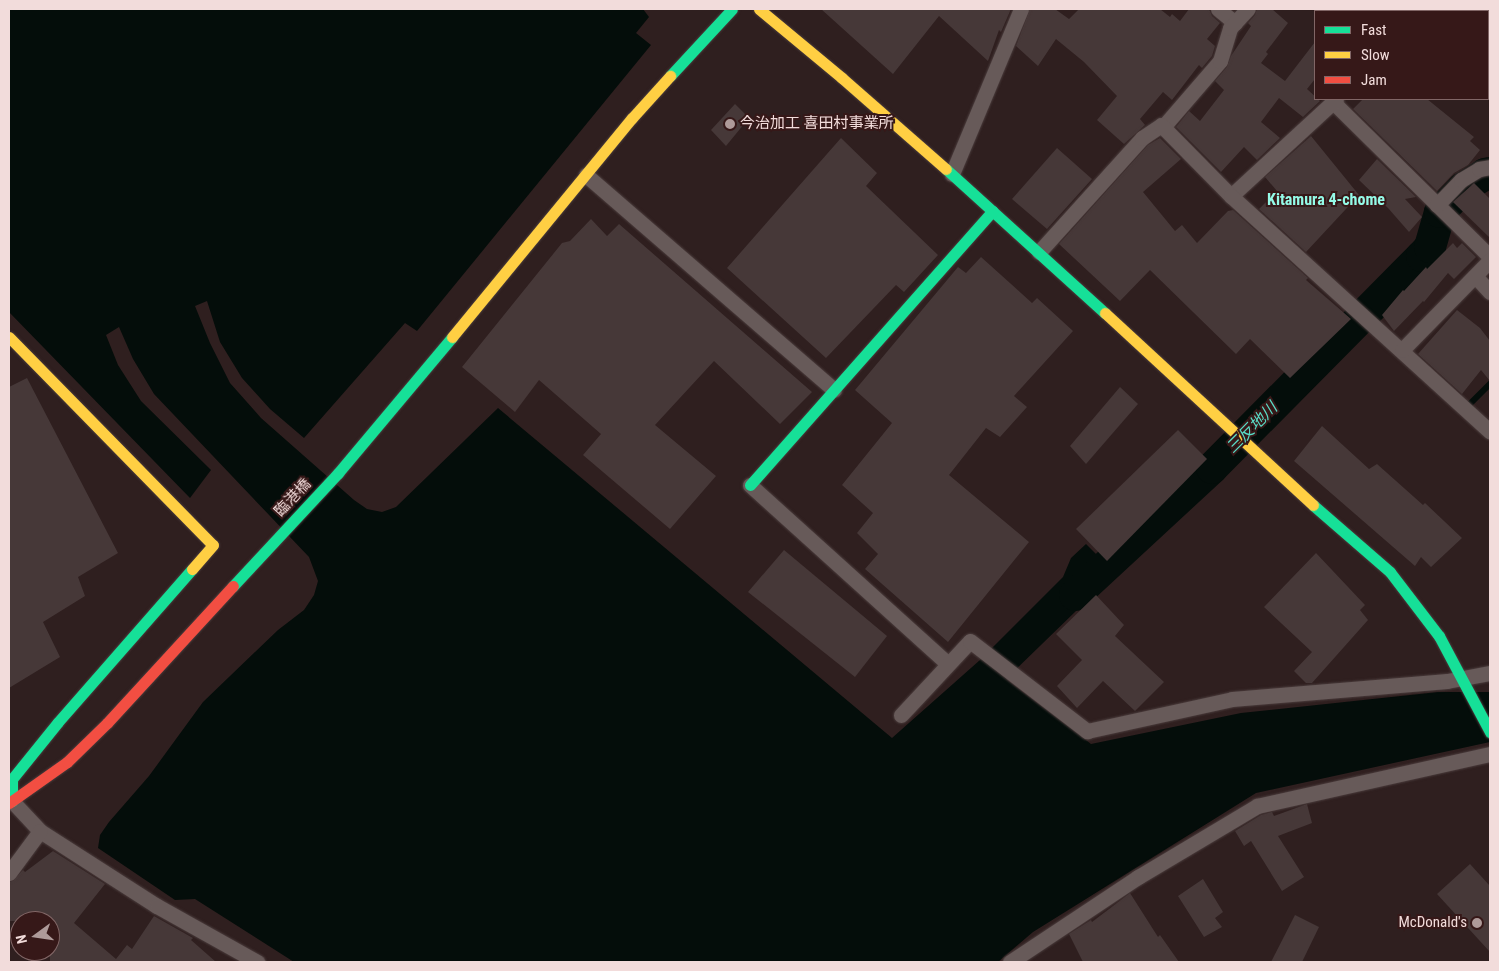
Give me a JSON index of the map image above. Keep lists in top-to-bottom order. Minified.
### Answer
{"streets":{"street":["臨港橋"]},"districts":["Kitamura 4-chome"],"water":["三反地川"],"places":["今治加工 喜田村事業所","McDonald's"],"legend":["Fast","Slow","Jam"],"north":"left"}
